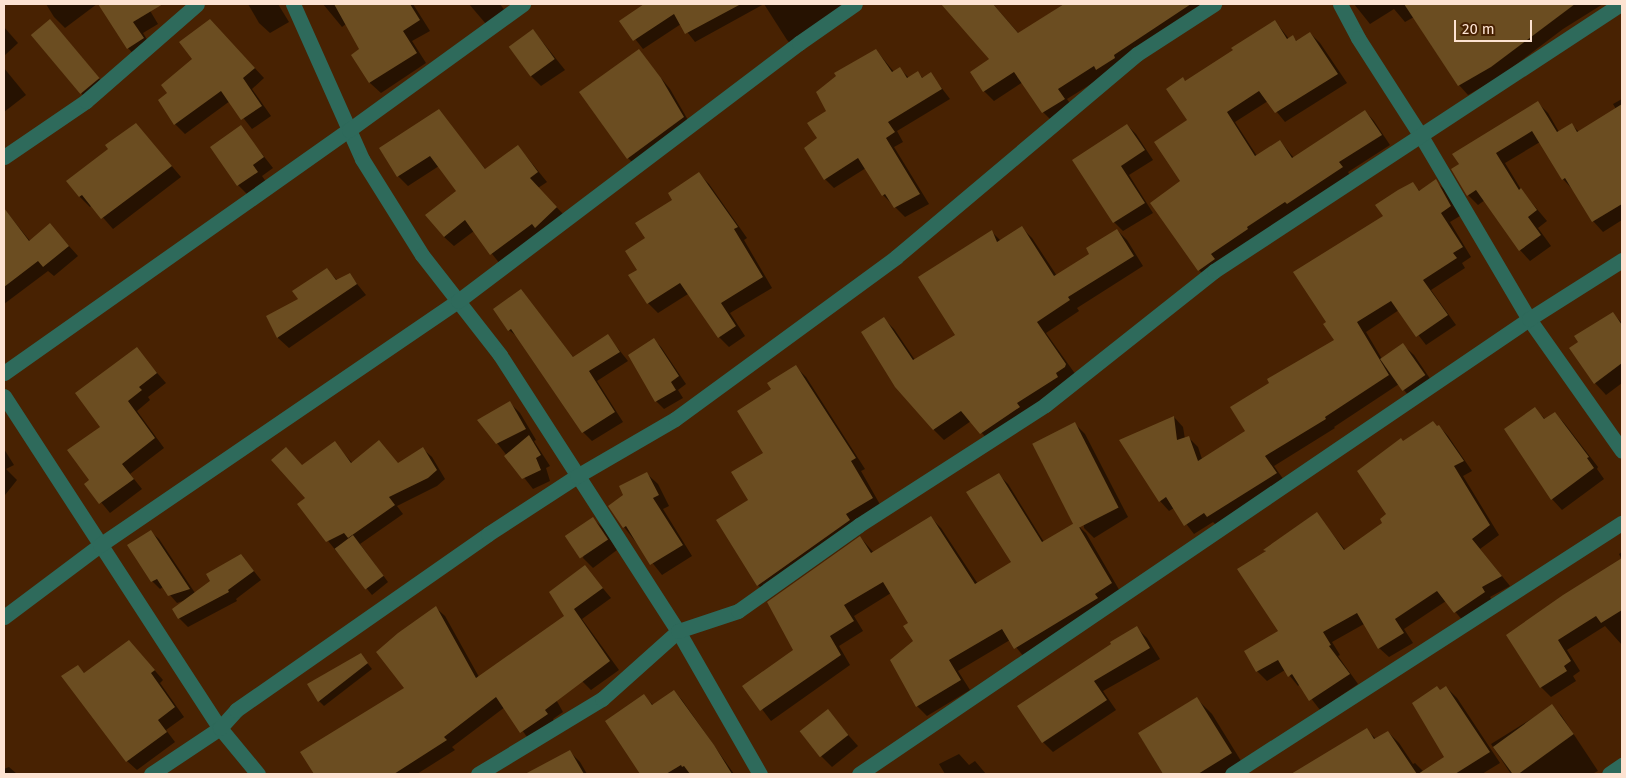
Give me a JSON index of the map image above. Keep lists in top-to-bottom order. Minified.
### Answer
{"scale_bar":"20 m"}
